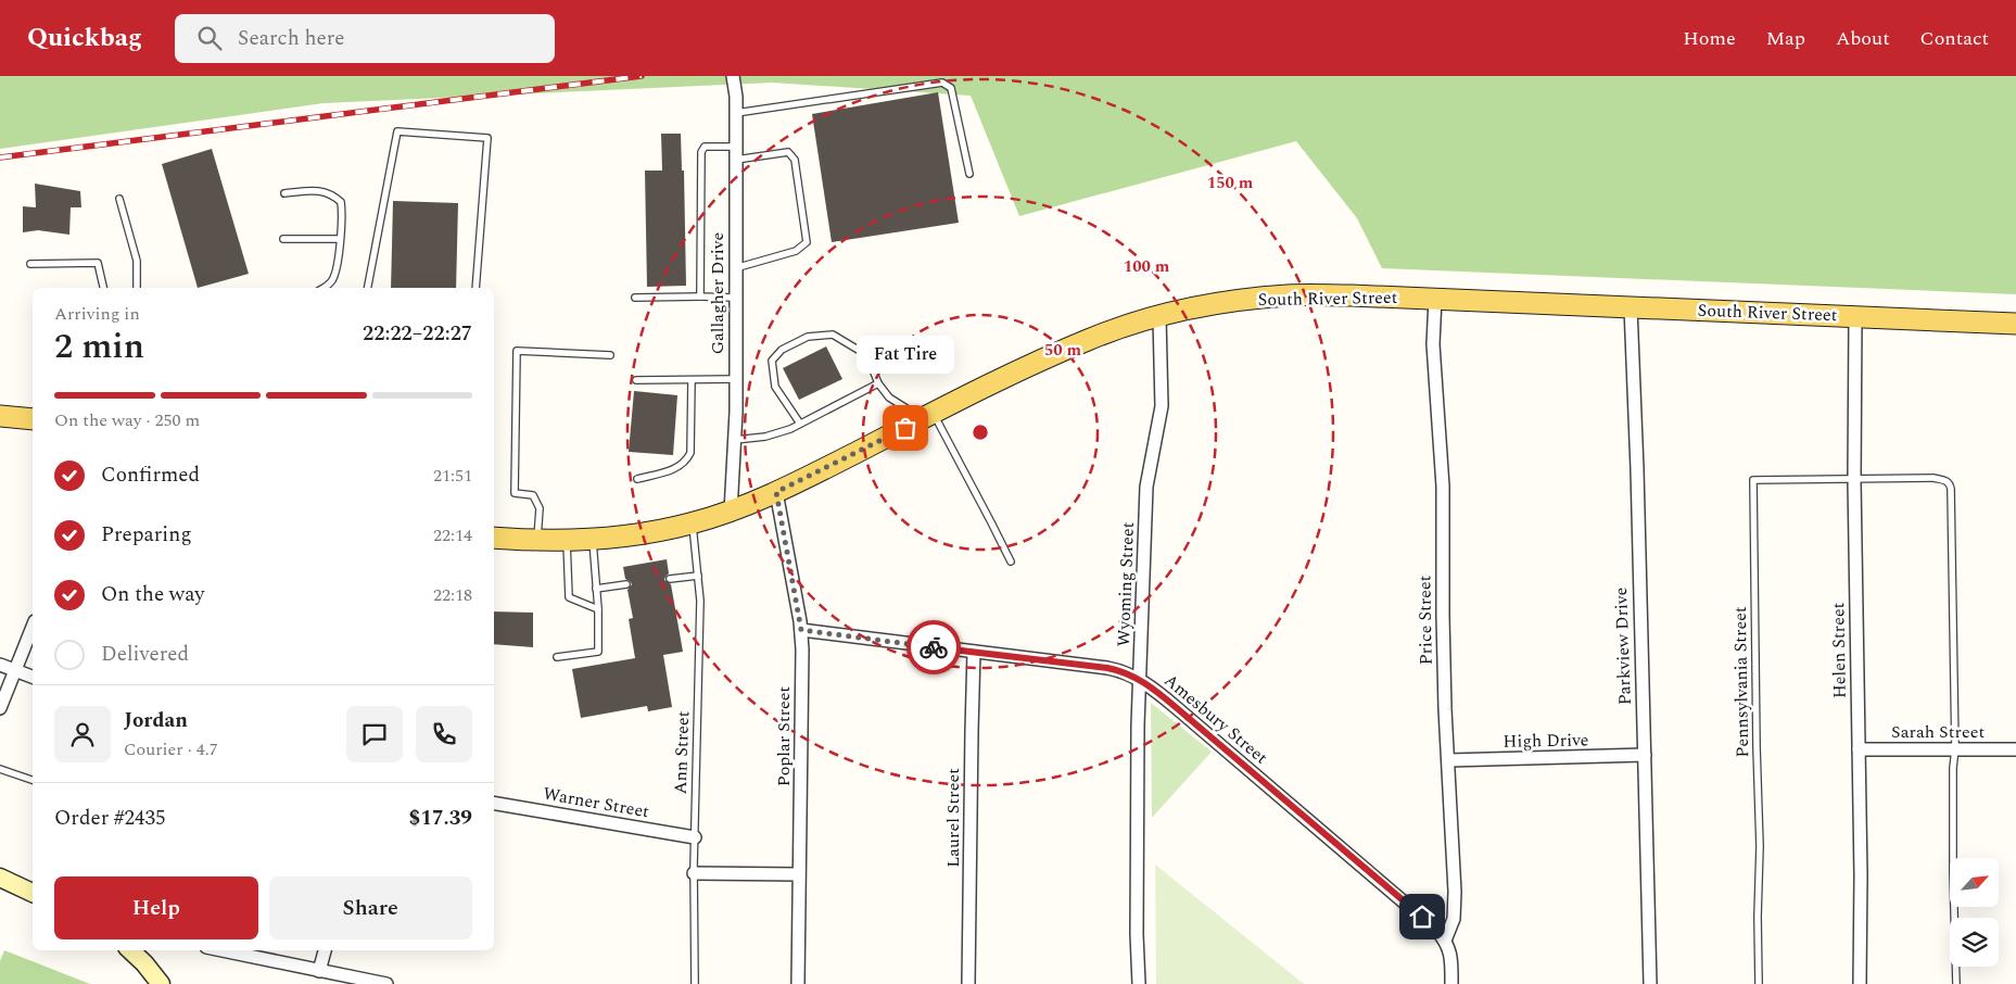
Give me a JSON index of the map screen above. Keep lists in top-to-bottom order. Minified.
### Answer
{"streets":{"main road":["South River Street"],"street":["Gallagher Drive","Wyoming Street","Price Street","Parkview Drive","Helen Street","Amesbury Street","Sarah Street","Poplar Street","High Drive","Warner Street","Laurel Street"],"lane":["Pennsylvania Street","Ann Street"]},"crossings":[["Gallagher Drive","South River Street"],["South River Street","Wyoming Street"],["South River Street","Price Street"],["South River Street","Parkview Drive"],["South River Street","Helen Street"],["South River Street","Poplar Street"],["South River Street","Ann Street"],["Wyoming Street","Amesbury Street"],["Price Street","Amesbury Street"],["Price Street","High Drive"],["Parkview Drive","High Drive"],["Helen Street","Pennsylvania Street"],["Helen Street","Sarah Street"],["Amesbury Street","Poplar Street"],["Amesbury Street","Laurel Street"],["Ann Street","Warner Street"]],"places":["Fat Tire"],"north":"top right","page":{"header":"Quickbag","search":"Search here","nav":["Home","Map","About","Contact"],"heading":["2 min","Arriving in","22:22–22:27"],"panel":["Jordan","Courier · 4.7","Order #2435","$17.39"],"bubble":"Fat Tire","bar":"On the way · 250 m","list":[["Confirmed","21:51"],["Preparing","22:14"],["On the way","22:18"],"Delivered"],"buttons":["Help","Share"]},"rings":["150 m","100 m","50 m"]}
